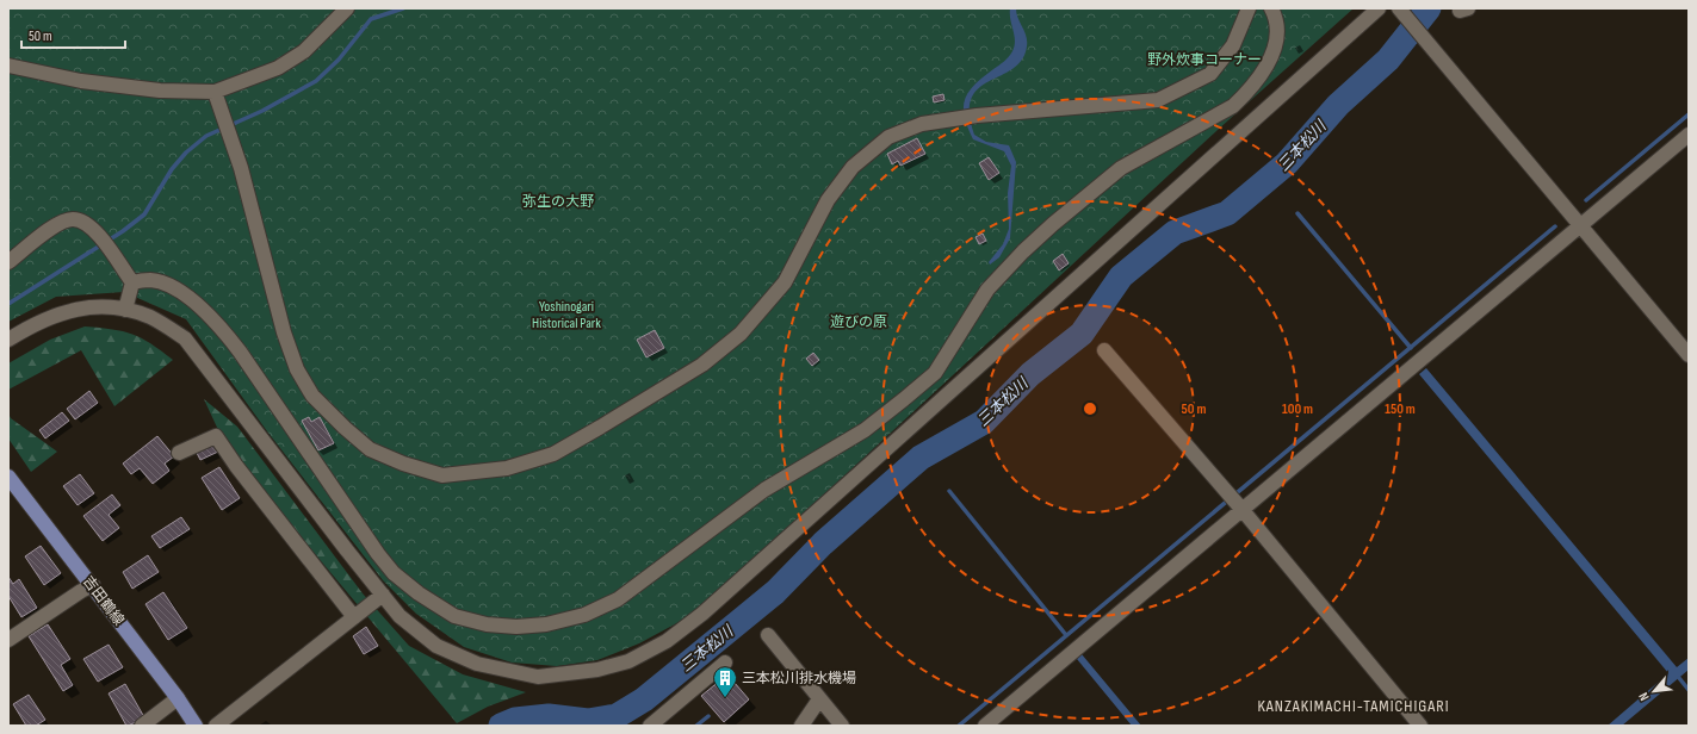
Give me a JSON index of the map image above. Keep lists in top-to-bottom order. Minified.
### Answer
{"streets":{"main road":["吉田鶴線"]},"districts":["KANZAKIMACHI-TAMICHIGARI"],"water":["三本松川"],"parks":["野外炊事コーナー","弥生の大野","Yoshinogari Historical Park","遊びの原"],"places":{"building":["三本松川排水機場"]},"scale_bar":"50 m","north":"bottom left","rings":["50 m","100 m","150 m"]}
